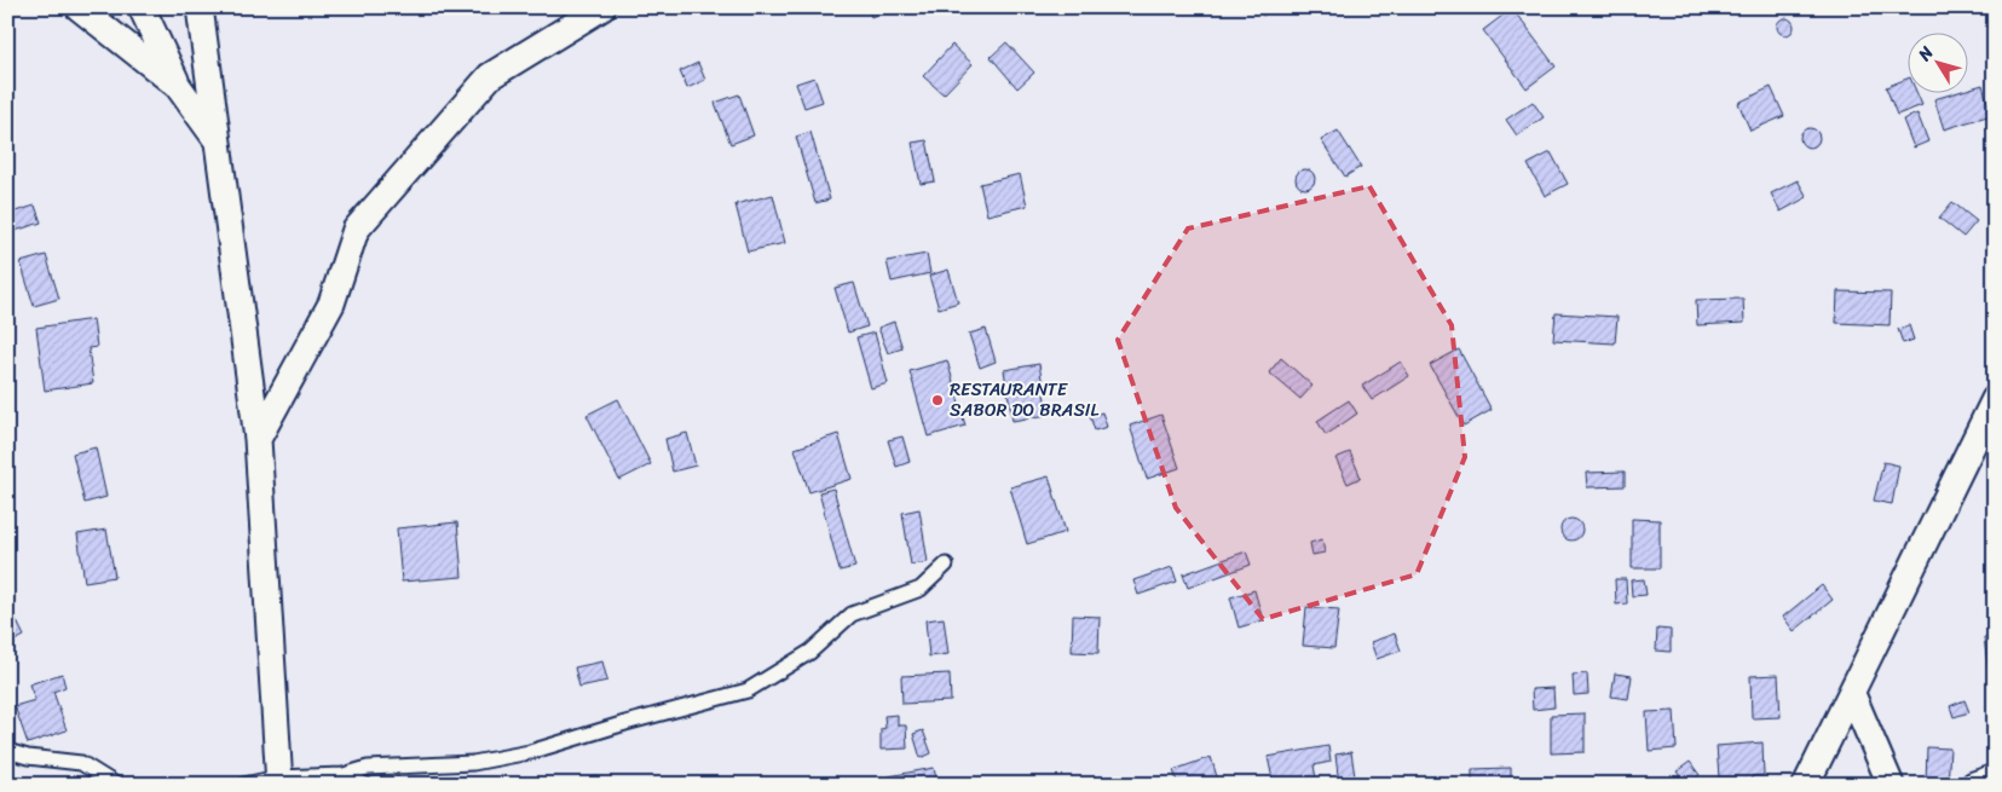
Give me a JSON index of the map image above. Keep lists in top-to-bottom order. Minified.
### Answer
{"places":["RESTAURANTE SABOR DO BRASIL"],"north":"top left"}
